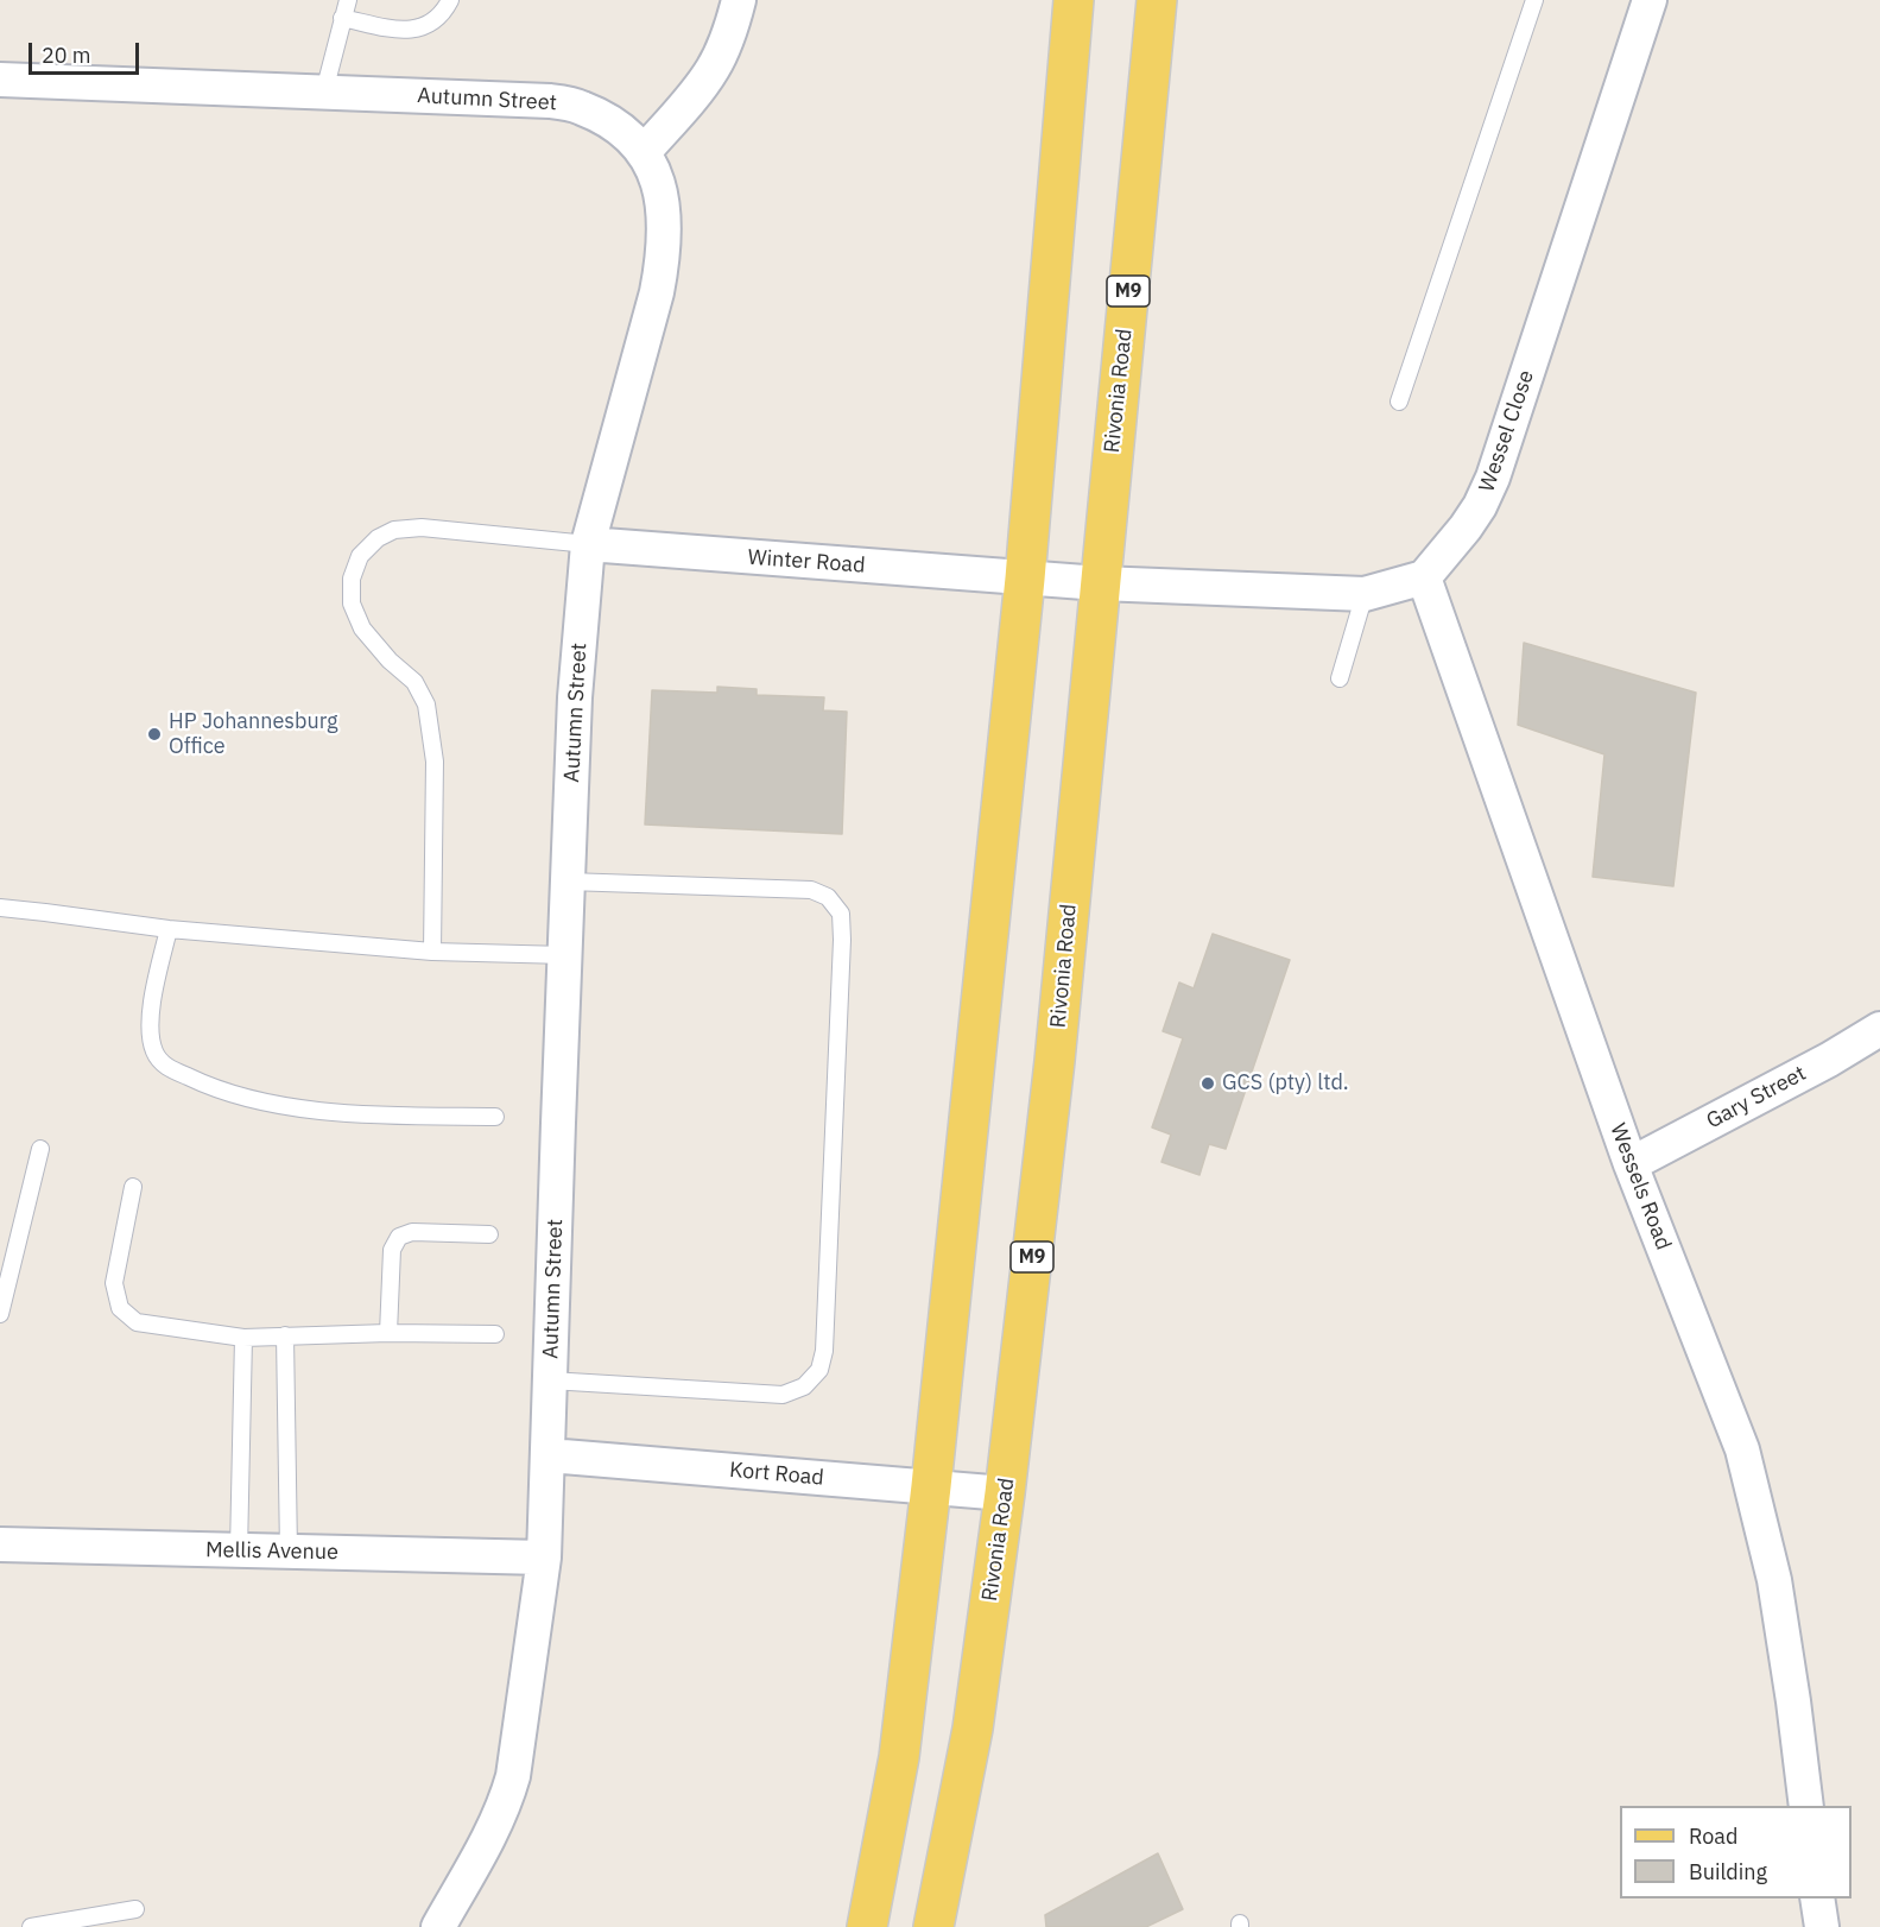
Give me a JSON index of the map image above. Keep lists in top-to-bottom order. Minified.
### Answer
{"streets":{"main road":["M9","Rivonia Road"],"street":["Autumn Street","Wessel Close","Winter Road","Gary Street","Wessels Road","Kort Road","Mellis Avenue"]},"crossings":[["Autumn Street","Winter Road"],["Autumn Street","Kort Road"],["Autumn Street","Mellis Avenue"],["Rivonia Road","Winter Road"],["Rivonia Road","Kort Road"],["Wessel Close","Wessels Road"],["Gary Street","Wessels Road"]],"places":["HP Johannesburg Office","GCS (pty) ltd."],"legend":["Road","Building"],"scale_bar":"20 m"}
